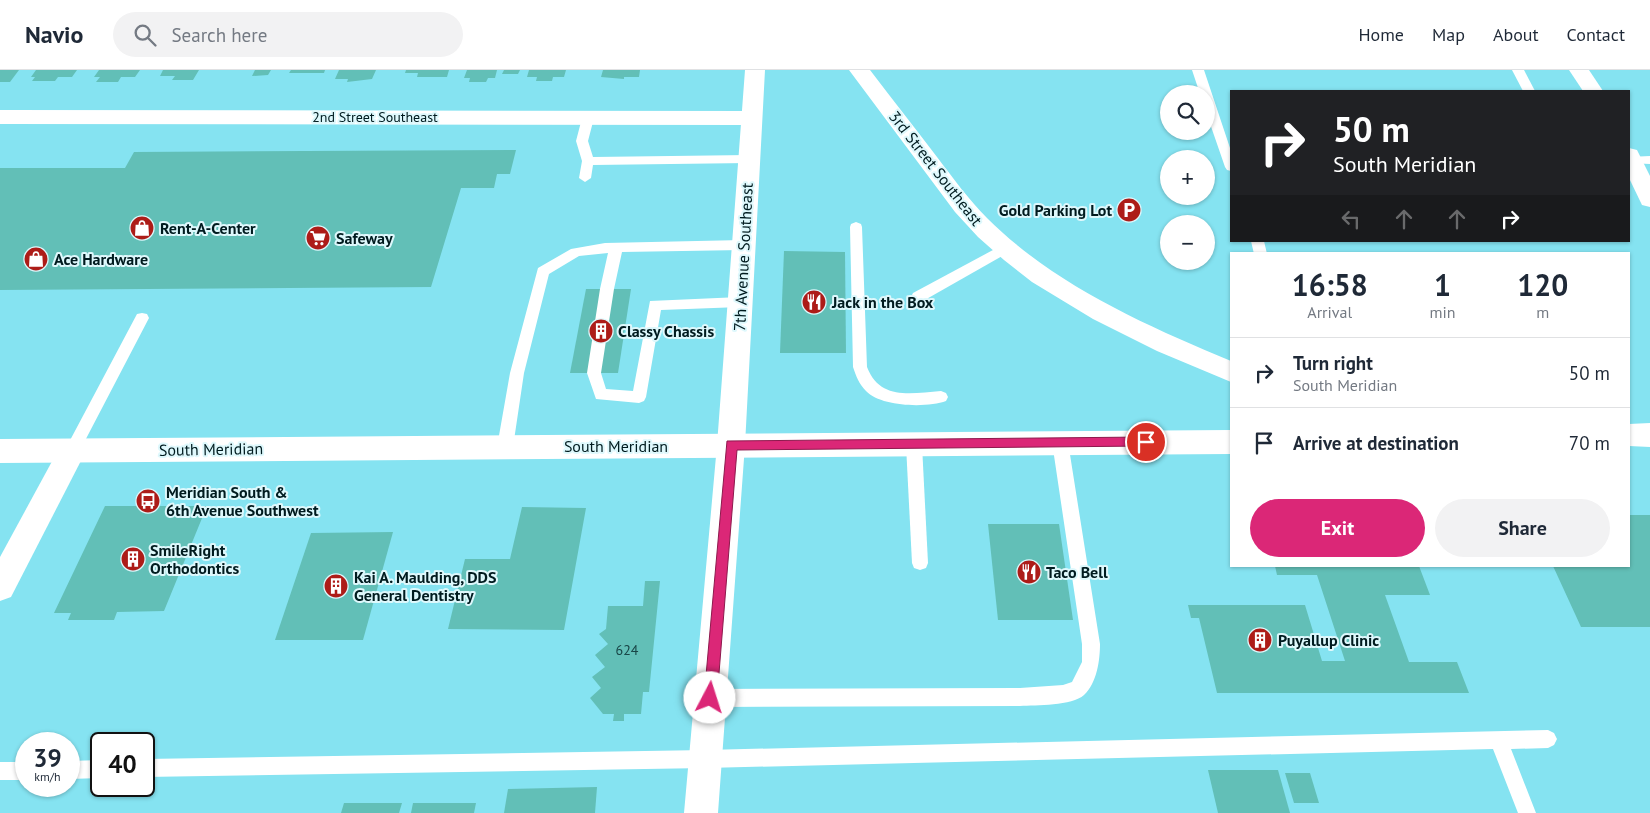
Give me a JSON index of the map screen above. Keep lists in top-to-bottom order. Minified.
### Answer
{"streets":{"street":["2nd Street Southeast","3rd Street Southeast","7th Avenue Southeast","South Meridian"]},"crossings":[["2nd Street Southeast","7th Avenue Southeast"],["7th Avenue Southeast","South Meridian"]],"places":{"parking":["Gold Parking Lot"],"shop":["Rent-A-Center","Ace Hardware"],"supermarket":["Safeway"],"restaurant":["Jack in the Box","Taco Bell"],"building":["Classy Chassis","SmileRight Orthodontics","Kai A. Maulding, DDS General Dentistry","Puyallup Clinic"],"bus stop":["Meridian South & 6th Avenue Southwest"]},"house_numbers":["624"],"page":{"header":"Navio","search":"Search here","nav":["Home","Map","About","Contact"],"map_buttons":["+","−"],"turn":["50 m","South Meridian"],"eta":["16:58","Arrival","1","min","120","m"],"list":[{"name":"Turn right","note":"South Meridian","value":"50 m"},{"name":"Arrive at destination","value":"70 m"}],"buttons":["Exit","Share"],"speed":"39 km/h","limit":"40"}}
